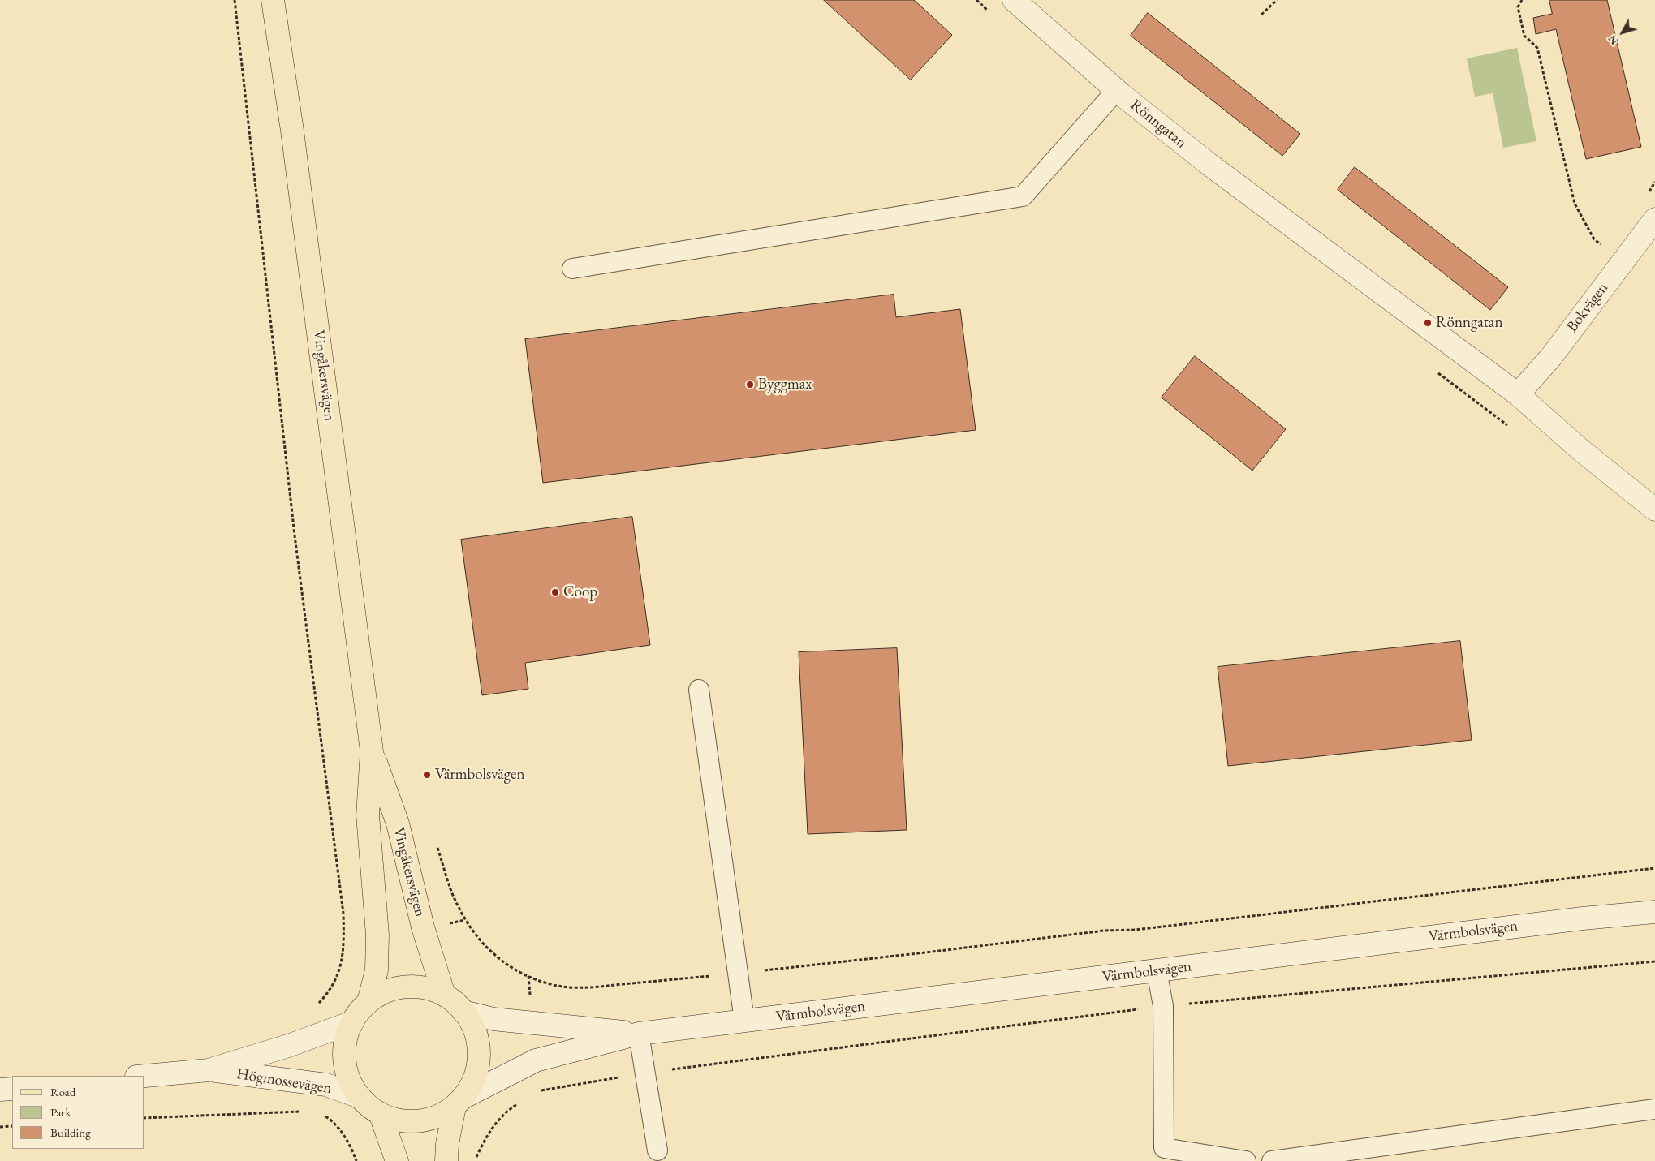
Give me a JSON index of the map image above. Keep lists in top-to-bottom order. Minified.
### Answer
{"streets":{"main road":["Vingåkersvägen"],"street":["Rönngatan","Bokvägen","Värmbolsvägen","Högmossevägen"]},"crossings":[["Rönngatan","Bokvägen"],["Vingåkersvägen","Värmbolsvägen"],["Vingåkersvägen","Högmossevägen"],["Värmbolsvägen","Högmossevägen"]],"places":["Rönngatan","Byggmax","Coop","Värmbolsvägen"],"legend":["Road","Park","Building"],"north":"bottom left"}
